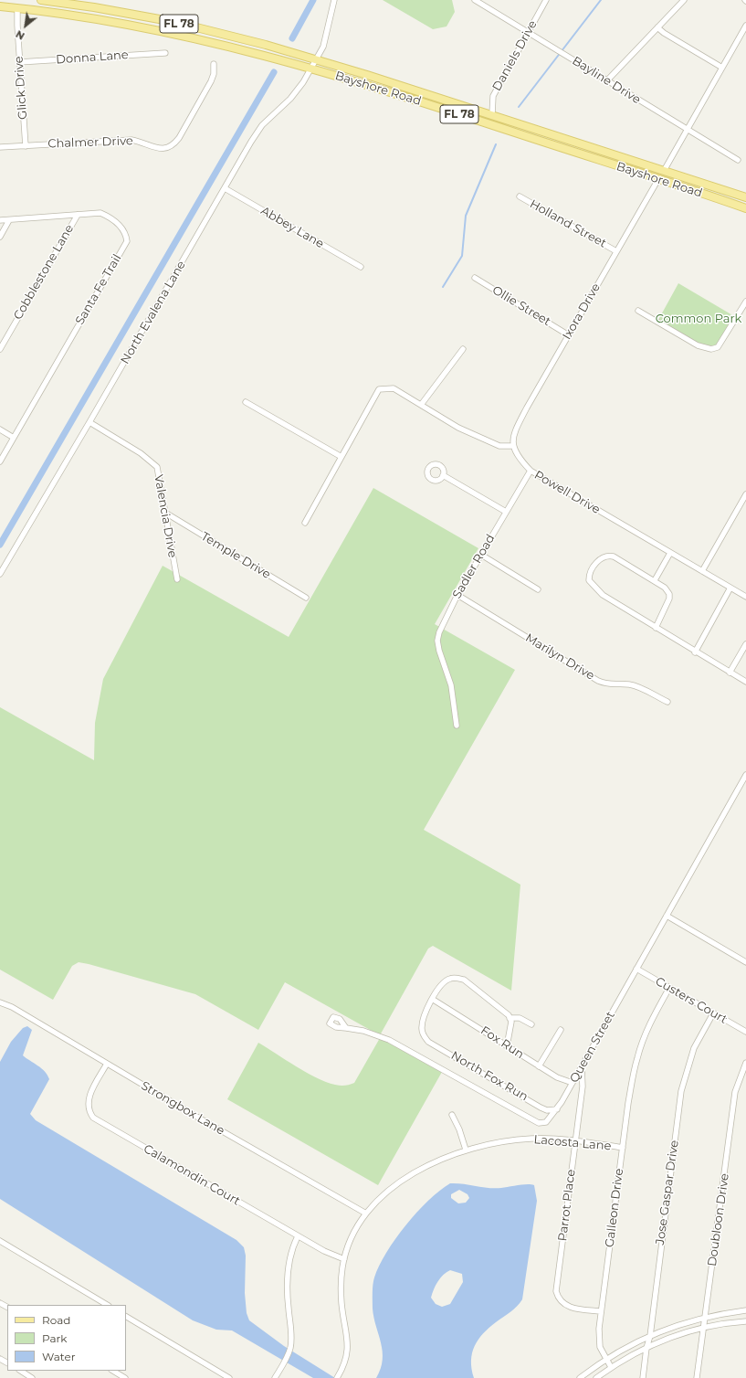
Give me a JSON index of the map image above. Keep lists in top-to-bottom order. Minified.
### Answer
{"streets":{"main road":["FL 78","Bayshore Road"],"street":["Daniels Drive","Donna Lane","Bayline Drive","Glick Drive","Chalmer Drive","Holland Street","Abbey Lane","Cobblestone Lane","Santa Fe Trail","Ollie Street","Ixora Drive","North Evalena Lane","Powell Drive","Valencia Drive","Temple Drive","Sadler Road","Marilyn Drive","Custers Court","Fox Run","Queen Street","North Fox Run","Strongbox Lane","Lacosta Lane","Calamondin Court","Jose Gaspar Drive","Parrot Place","Galleon Drive","Doubloon Drive"]},"crossings":[["Daniels Drive","Bayline Drive"],["Daniels Drive","Bayshore Road"],["Donna Lane","Glick Drive"],["Glick Drive","Bayshore Road"],["Glick Drive","Chalmer Drive"],["Bayshore Road","Ixora Drive"],["Bayshore Road","North Evalena Lane"],["Holland Street","Ixora Drive"],["Abbey Lane","North Evalena Lane"],["Cobblestone Lane","Santa Fe Trail"],["Ollie Street","Ixora Drive"],["Ixora Drive","Powell Drive"],["North Evalena Lane","Valencia Drive"],["Powell Drive","Sadler Road"],["Valencia Drive","Temple Drive"],["Sadler Road","Marilyn Drive"],["Custers Court","Queen Street"],["Custers Court","Jose Gaspar Drive"],["Custers Court","Galleon Drive"],["Fox Run","Queen Street"],["Fox Run","North Fox Run"],["Queen Street","North Fox Run"],["Queen Street","Parrot Place"],["Strongbox Lane","Lacosta Lane"],["Strongbox Lane","Calamondin Court"],["Lacosta Lane","Calamondin Court"],["Lacosta Lane","Parrot Place"],["Lacosta Lane","Galleon Drive"],["Parrot Place","Galleon Drive"]],"parks":["Common Park"],"legend":["Road","Park","Water"],"north":"bottom left"}
